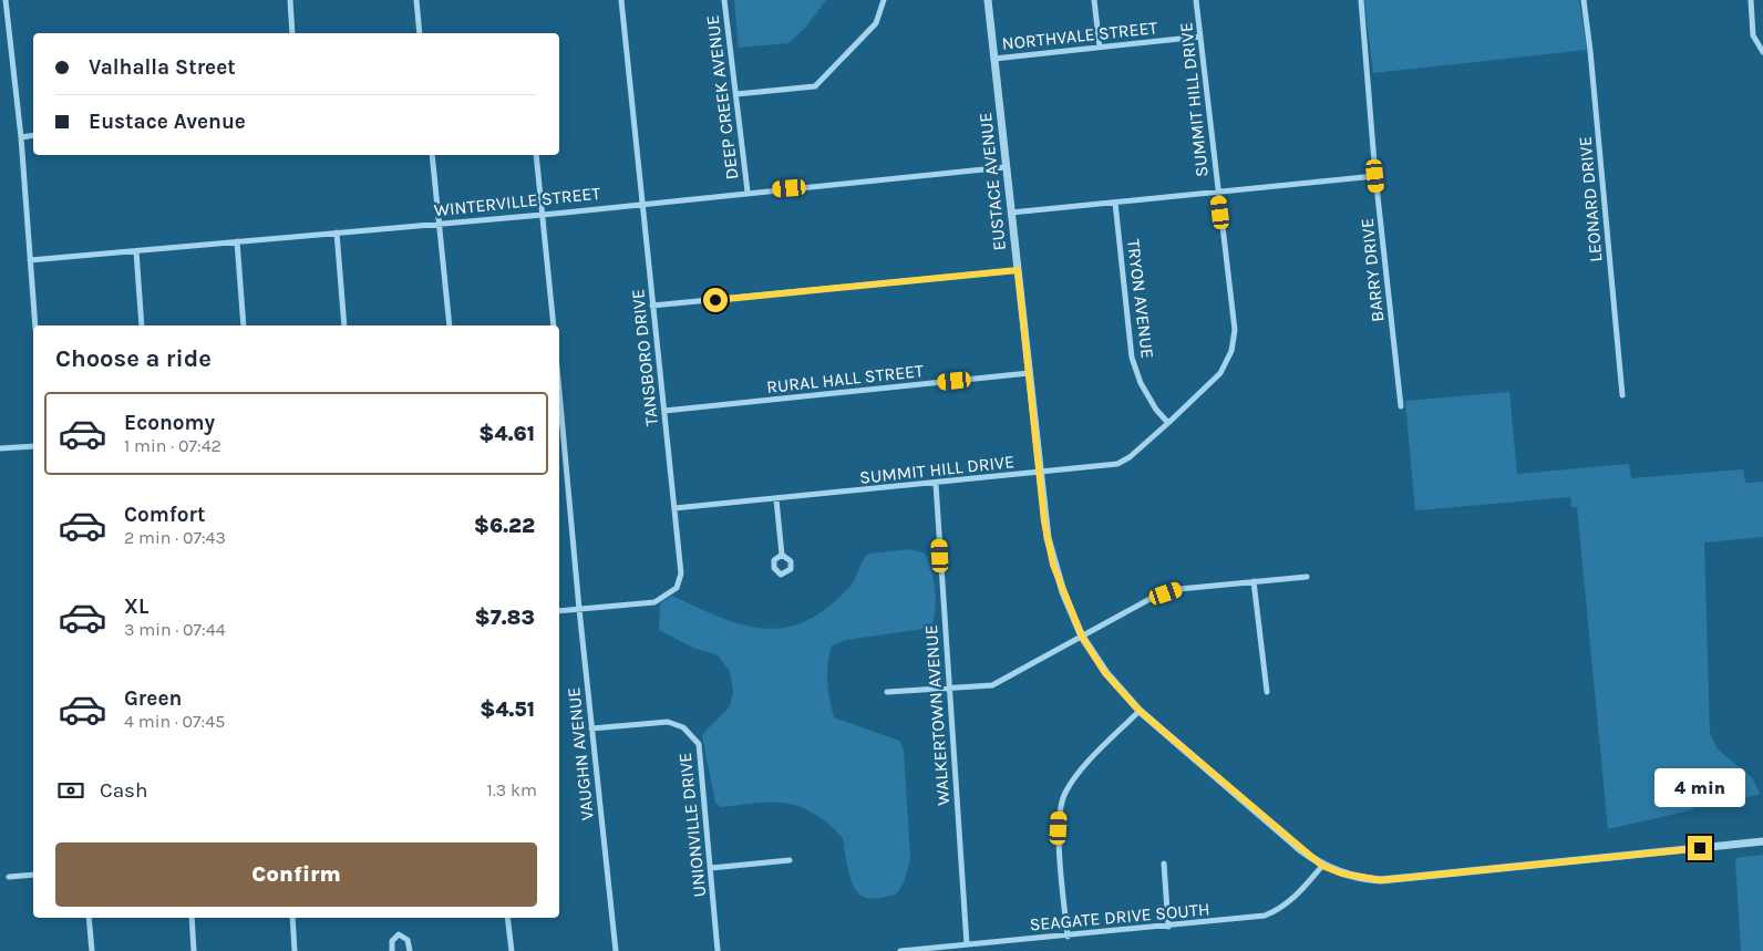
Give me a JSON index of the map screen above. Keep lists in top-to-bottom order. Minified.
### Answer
{"streets":{"street":["NORTHVALE STREET","DEEP CREEK AVENUE","SUMMIT HILL DRIVE","EUSTACE AVENUE","LEONARD DRIVE","WINTERVILLE STREET","BARRY DRIVE","TRYON AVENUE","TANSBORO DRIVE","RURAL HALL STREET","WALKERTOWN AVENUE","VAUGHN AVENUE","UNIONVILLE DRIVE","SEAGATE DRIVE SOUTH"]},"crossings":[["NORTHVALE STREET","SUMMIT HILL DRIVE"],["NORTHVALE STREET","EUSTACE AVENUE"],["DEEP CREEK AVENUE","WINTERVILLE STREET"],["SUMMIT HILL DRIVE","EUSTACE AVENUE"],["SUMMIT HILL DRIVE","TRYON AVENUE"],["SUMMIT HILL DRIVE","TANSBORO DRIVE"],["SUMMIT HILL DRIVE","WALKERTOWN AVENUE"],["EUSTACE AVENUE","WINTERVILLE STREET"],["EUSTACE AVENUE","RURAL HALL STREET"],["EUSTACE AVENUE","SEAGATE DRIVE SOUTH"],["WINTERVILLE STREET","TANSBORO DRIVE"],["TANSBORO DRIVE","RURAL HALL STREET"],["TANSBORO DRIVE","VAUGHN AVENUE"],["WALKERTOWN AVENUE","SEAGATE DRIVE SOUTH"],["VAUGHN AVENUE","UNIONVILLE DRIVE"]],"page":{"banner":["Valhalla Street","Eustace Avenue"],"heading":"Choose a ride","list":[{"name":"Economy","note":"1 min · 07:42","value":"$4.61"},{"name":"Comfort","note":"2 min · 07:43","value":"$6.22"},{"name":"XL","note":"3 min · 07:44","value":"$7.83"},{"name":"Green","note":"4 min · 07:45","value":"$4.51"}],"pay":["Cash","1.3 km"],"bubble":"4 min","buttons":"Confirm"}}
